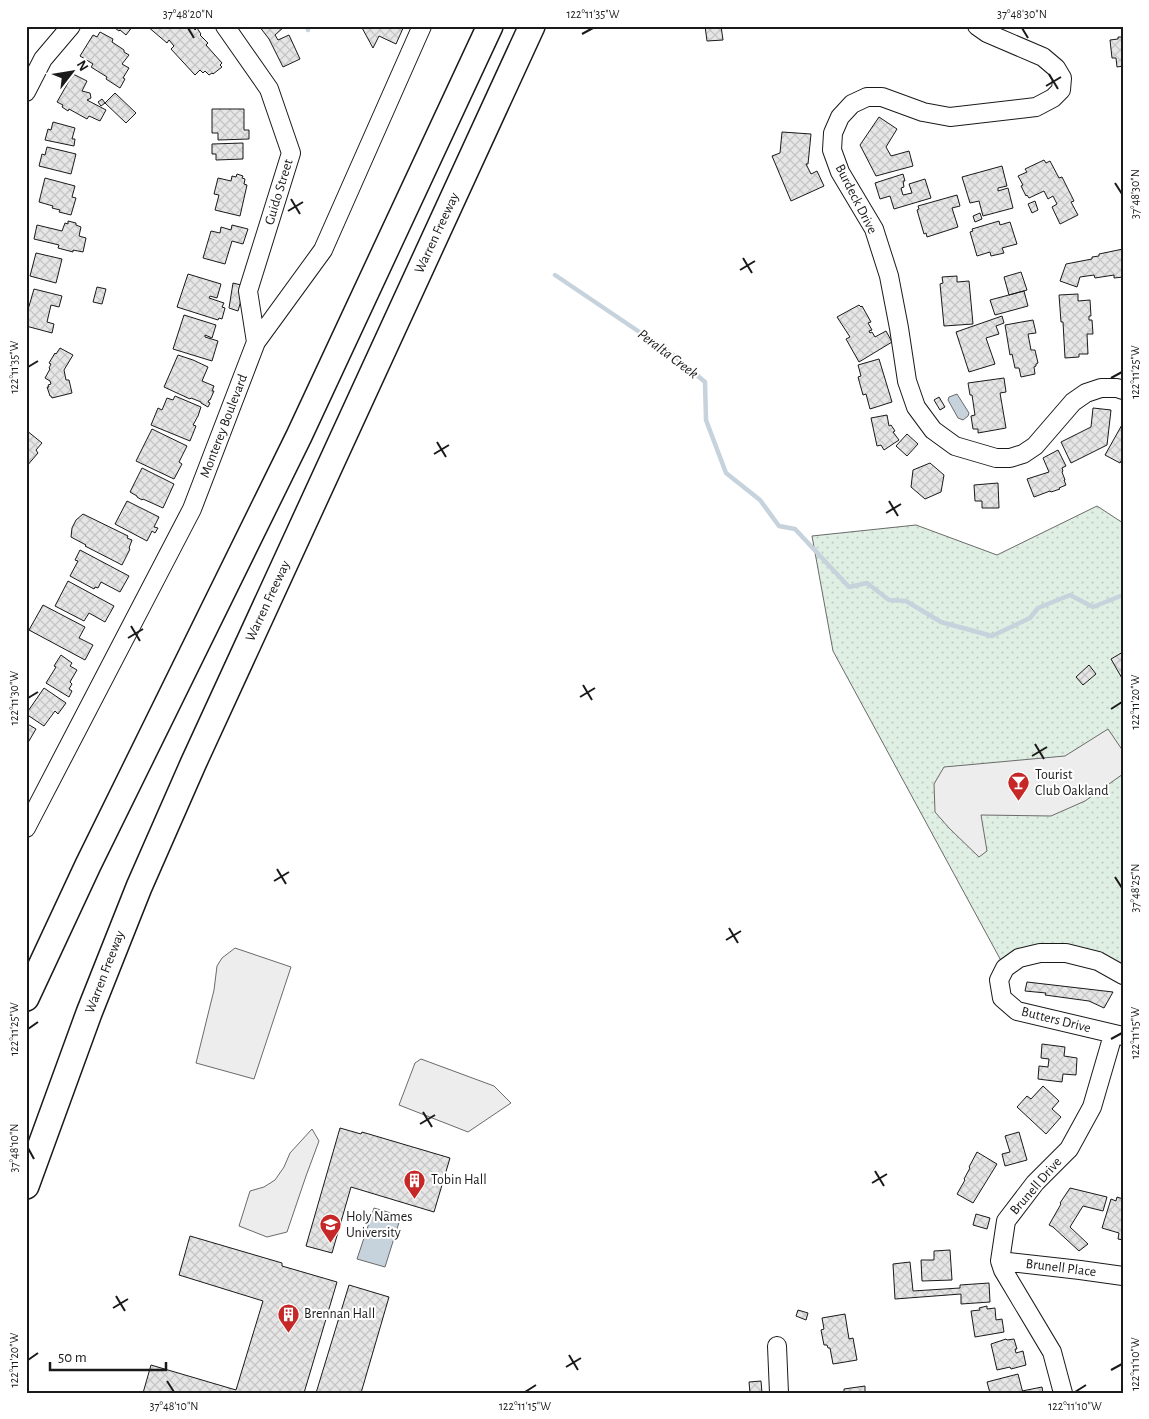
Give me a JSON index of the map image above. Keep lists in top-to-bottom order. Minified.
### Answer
{"streets":{"highway":["Warren Freeway"],"street":["Guido Street","Burdeck Drive","Monterey Boulevard","Butters Drive","Brunell Drive","Brunell Place"]},"crossings":[["Guido Street","Monterey Boulevard"],["Butters Drive","Brunell Drive"],["Brunell Drive","Brunell Place"]],"water":["Peralta Creek"],"places":{"bar":["Tourist Club Oakland"],"building":["Tobin Hall","Brennan Hall"],"school or university":["Holy Names University"]},"scale_bar":"50 m","north":"top right","coordinates":["37°48'20\"N","122°11'35\"W","37°48'30\"N","122°11'25\"W","122°11'30\"W","122°11'20\"W","37°48'25\"N","122°11'15\"W","37°48'10\"N","122°11'10\"W"]}
